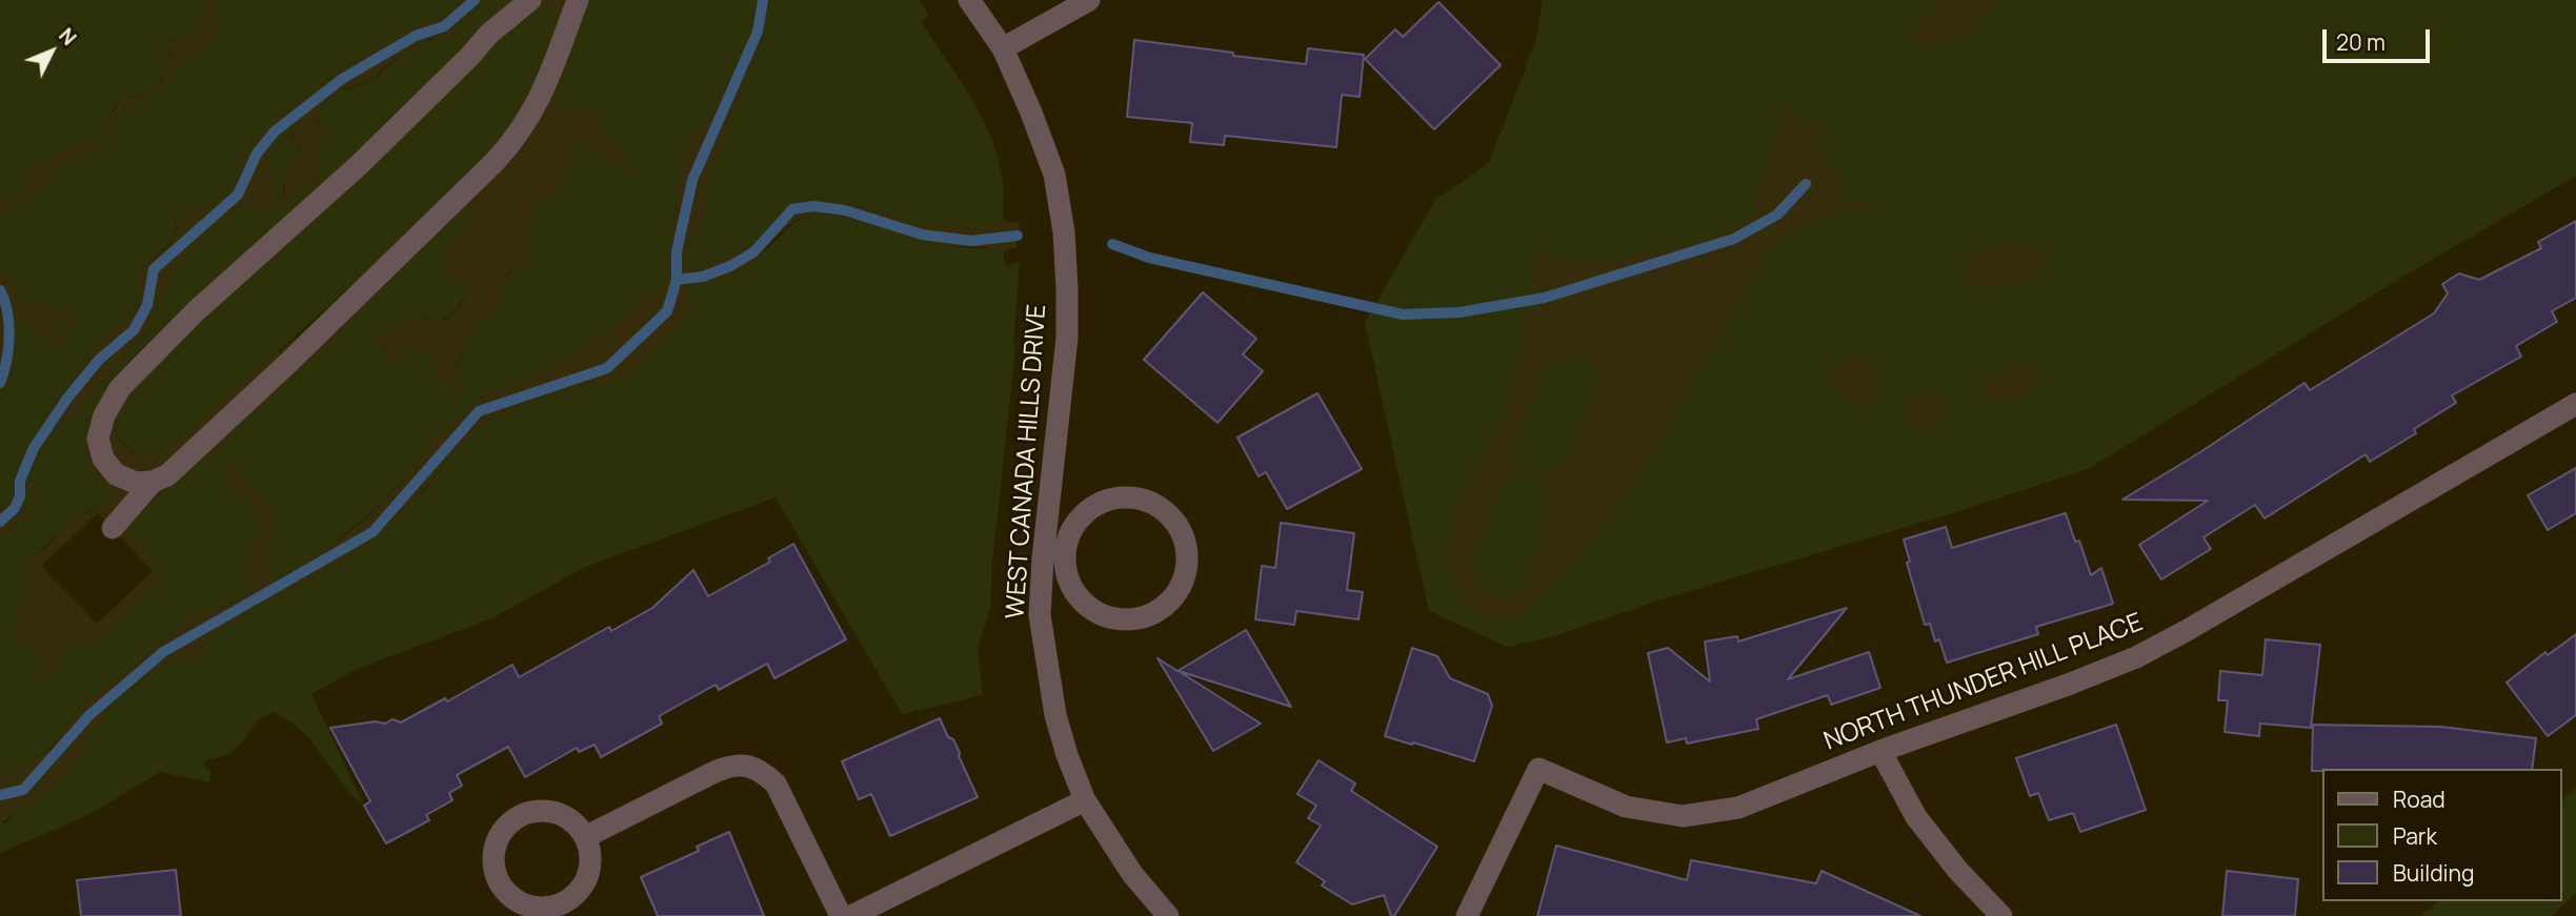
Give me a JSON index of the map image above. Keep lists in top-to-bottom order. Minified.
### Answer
{"streets":{"street":["WEST CANADA HILLS DRIVE","NORTH THUNDER HILL PLACE"]},"legend":["Road","Park","Building"],"scale_bar":"20 m","north":"top right"}
